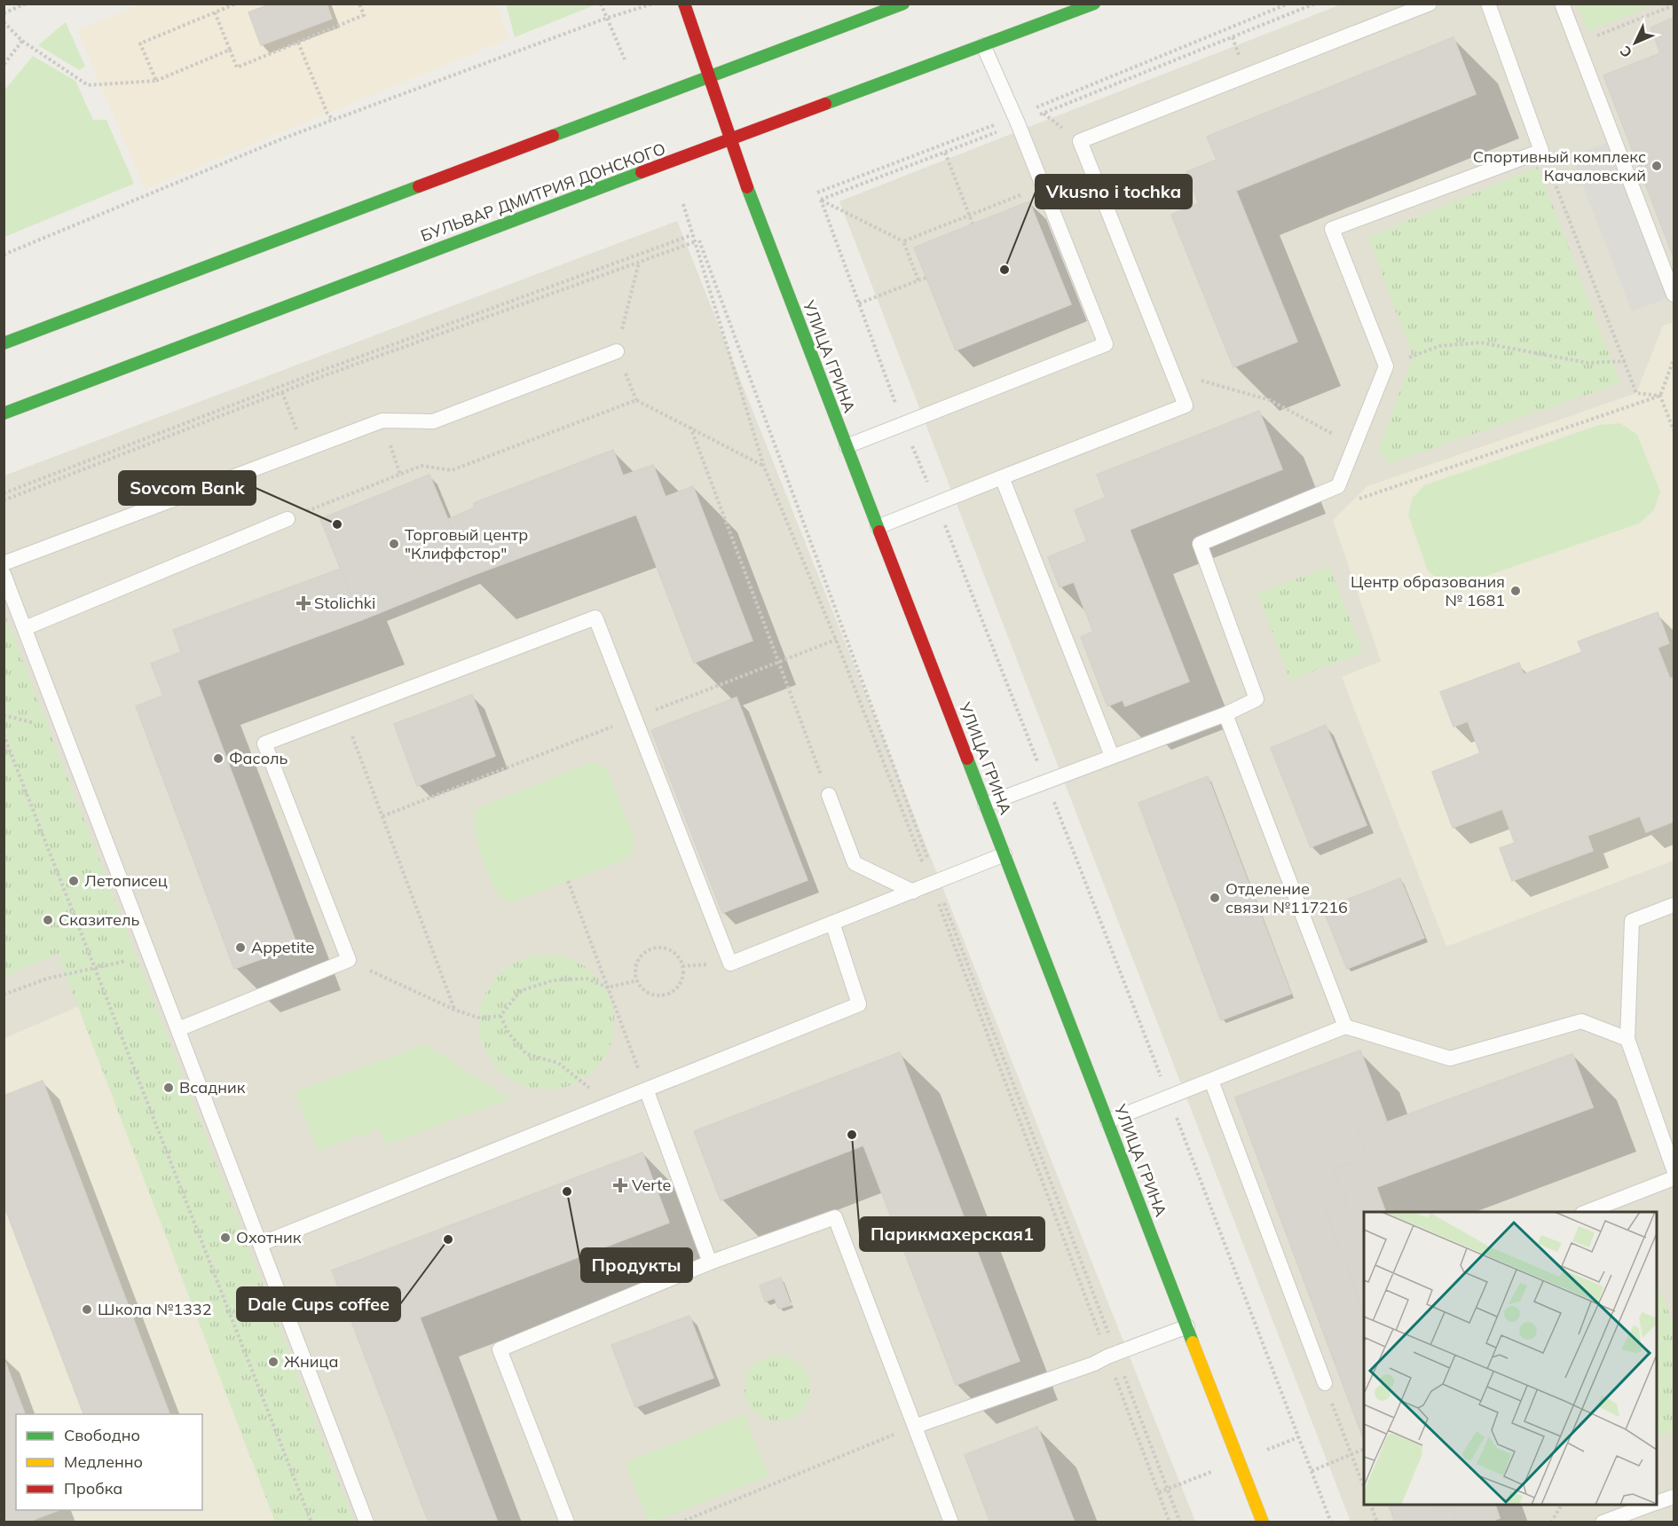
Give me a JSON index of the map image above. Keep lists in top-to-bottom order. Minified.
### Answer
{"streets":{"street":["БУЛЬВАР ДМИТРИЯ ДОНСКОГО","УЛИЦА ГРИНА"]},"crossings":[["БУЛЬВАР ДМИТРИЯ ДОНСКОГО","УЛИЦА ГРИНА"]],"places":{"other":["Спортивный комплекс Качаловский","Vkusno i tochka","Sovcom Bank","Торговый центр \"Клиффстор\"","Центр образования № 1681","Фасоль","Летописец","Отделение связи №117216","Сказитель","Appetite","Всадник","Парикмахерская1","Продукты","Охотник","Dale Cups coffee","Школа №1332","Жница"],"health":["Stolichki","Verte"]},"legend":["Свободно","Медленно","Пробка"],"north":"bottom left"}
